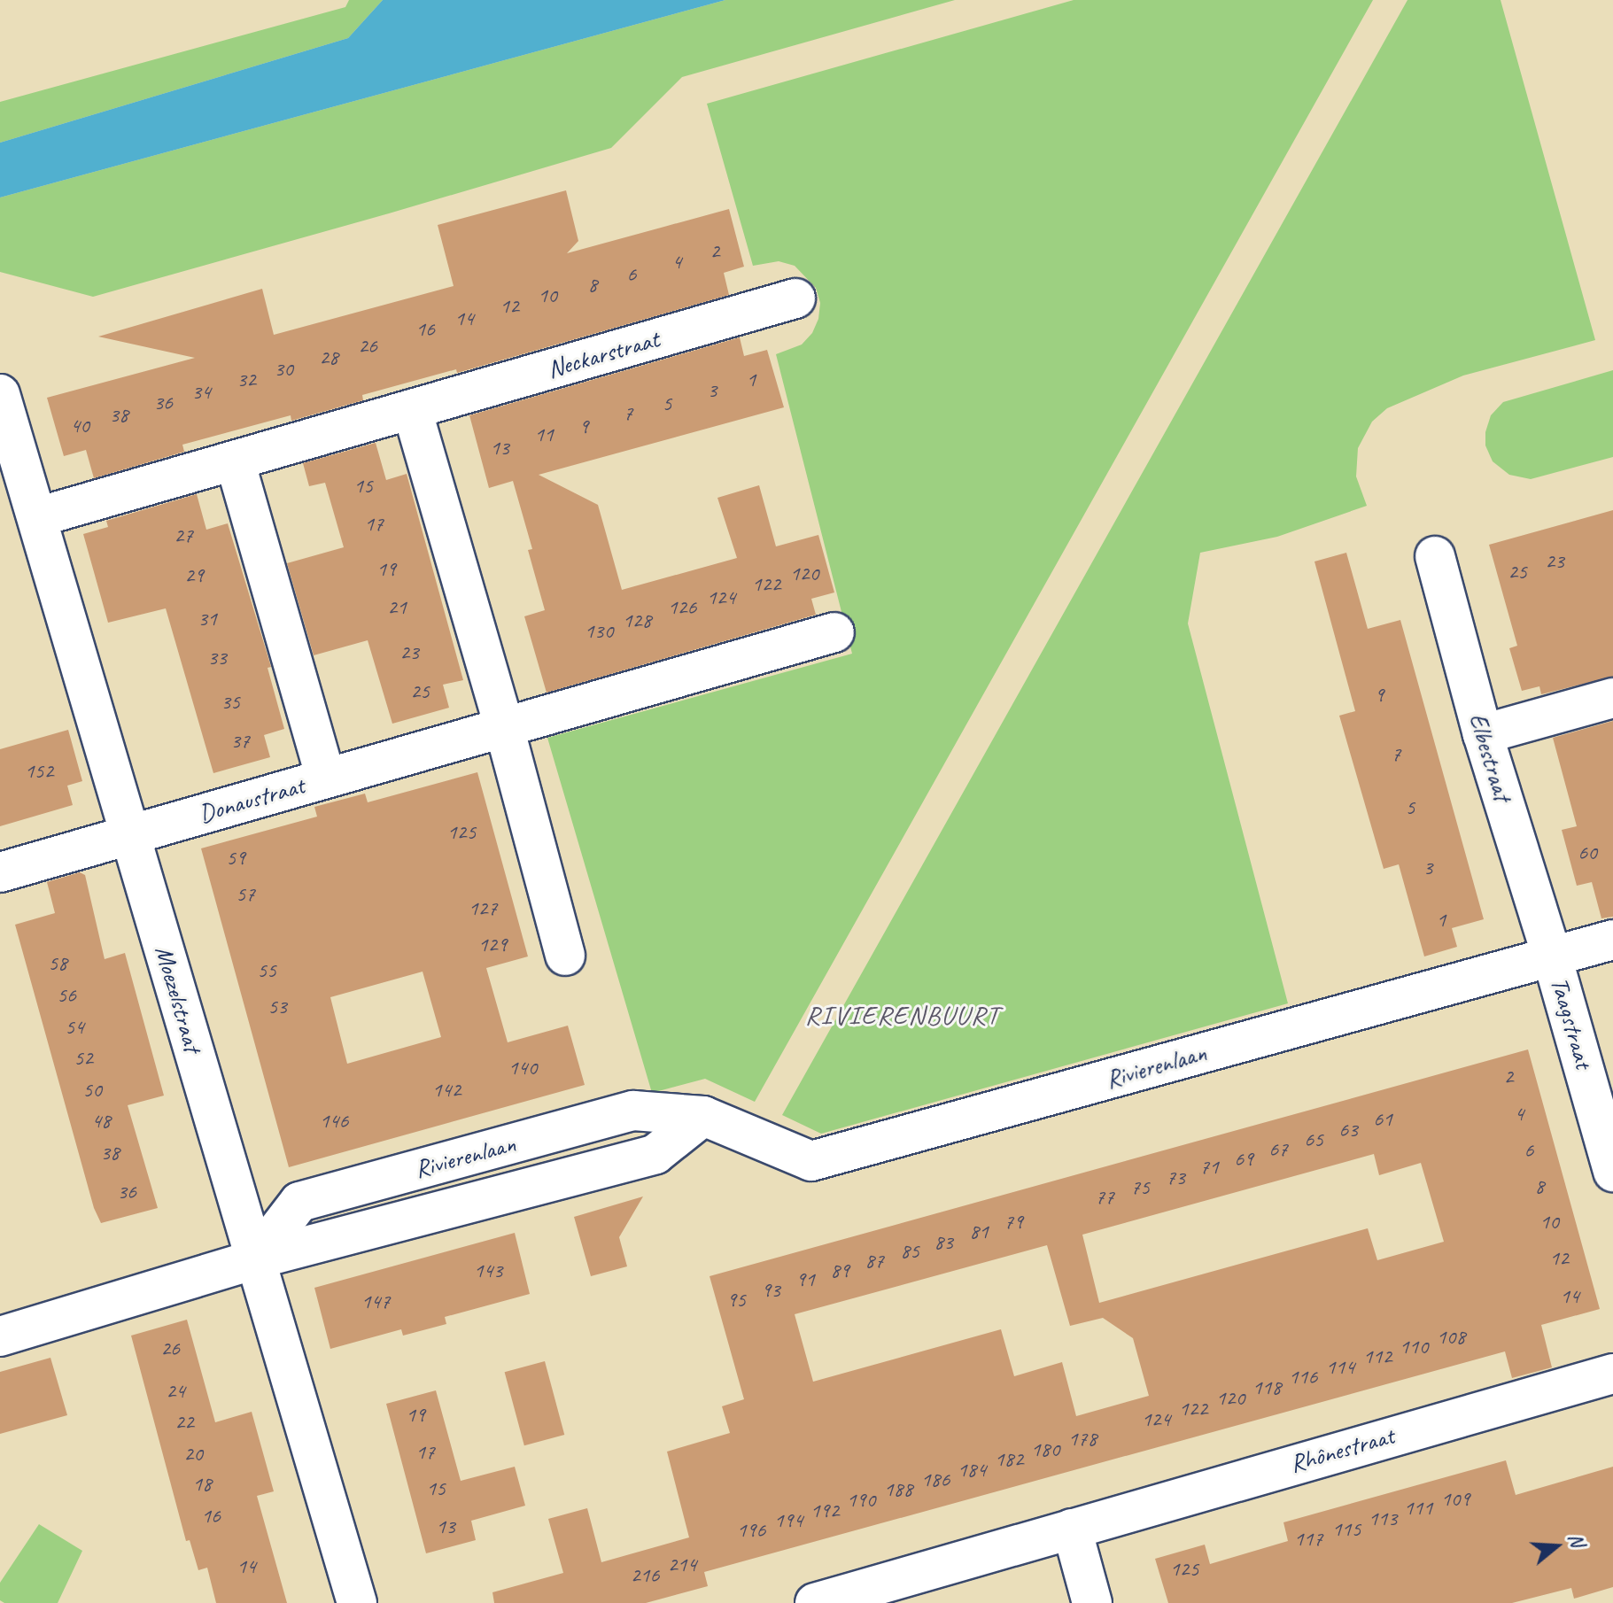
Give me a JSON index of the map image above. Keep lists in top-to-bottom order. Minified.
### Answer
{"streets":{"street":["Neckarstraat","Elbestraat","Donaustraat","Moezelstraat","Taagstraat","Rivierenlaan","Rhônestraat"]},"crossings":[["Neckarstraat","Moezelstraat"],["Elbestraat","Taagstraat"],["Elbestraat","Rivierenlaan"],["Donaustraat","Moezelstraat"],["Moezelstraat","Rivierenlaan"],["Taagstraat","Rivierenlaan"]],"districts":["RIVIERENBUURT"],"house_numbers":["2","4","6","8","10","12","14","16","26","28","30","32","1","3","34","36","5","7","38","40","9","11","13","15","17","27","23","19","25","120","29","122","124","21","126","31","128","130","23","33","25","9","35","37","7","152","5","125","60","59","3","57","127","1","129","58","55","56","53","54","52","140","2","50","142","4","61","48","146","63","65","67","6","38","69","71","73","8","75","36","77","79","10","81","83","85","12","87","143","89","91","93","14","95","147","108","110","26","112","114","116","118","24","120","122","19","124","22","178","180","17","20","182","184","186","18","15","188","109","190","111","192","16","113","194","13","115","196","117","214","14","125","216"],"north":"right"}
